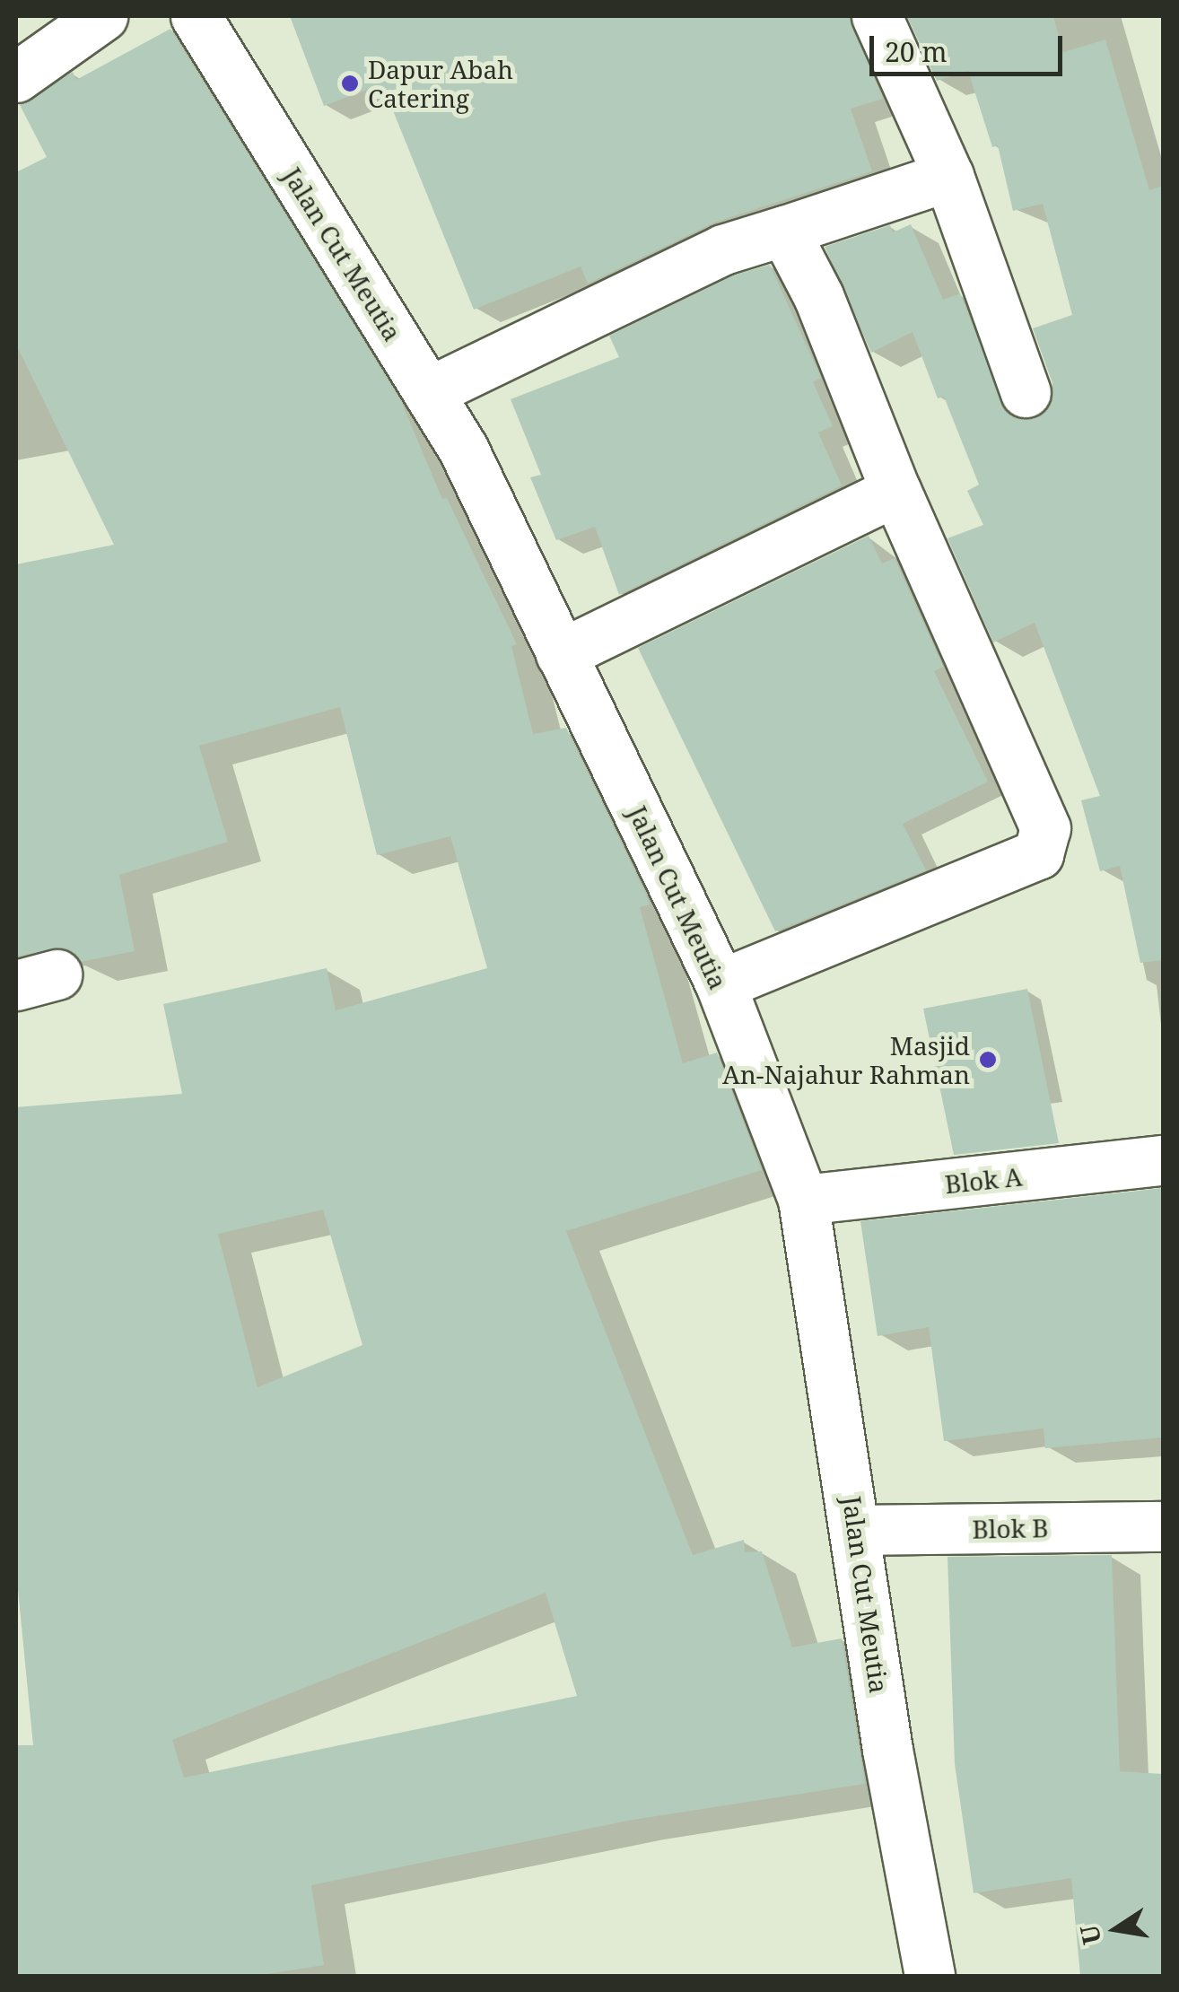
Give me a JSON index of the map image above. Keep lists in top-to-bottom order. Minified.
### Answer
{"streets":{"street":["Jalan Cut Meutia","Blok A","Blok B"]},"crossings":[["Jalan Cut Meutia","Blok A"],["Jalan Cut Meutia","Blok B"]],"places":["Dapur Abah Catering","Masjid An-Najahur Rahman"],"scale_bar":"20 m","north":"left"}
